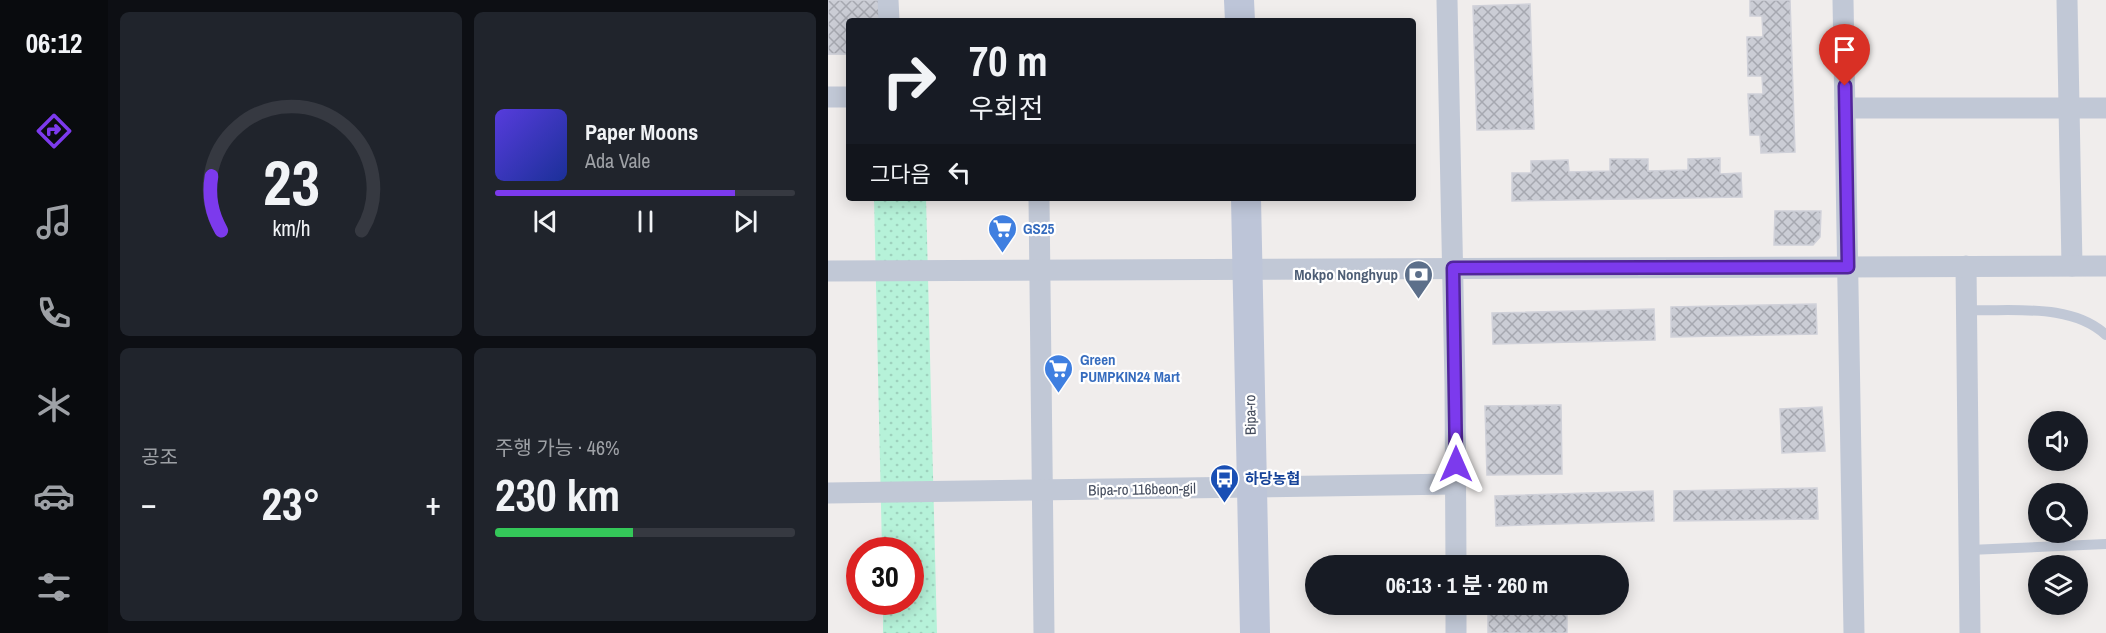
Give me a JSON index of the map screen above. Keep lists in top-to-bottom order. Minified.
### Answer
{"streets":{"street":["Bipa-ro","Bipa-ro 116beon-gil"]},"crossings":[["Bipa-ro","Bipa-ro 116beon-gil"]],"places":{"supermarket":["GS25","Green PUMPKIN24 Mart"],"bank":["Mokpo Nonghyup"],"bus stop":["하당농협"]},"page":{"tabs":"06:12","turn":["70 m","우회전"],"song":["Paper Moons","Ada Vale"],"then":"그다음","tile":["공조",["주행 가능 · 46%","230 km"]],"heat":["−","23°","+"],"limit":"30","trip":"06:13 · 1 분 · 260 m","gauge":["23","km/h"]}}
